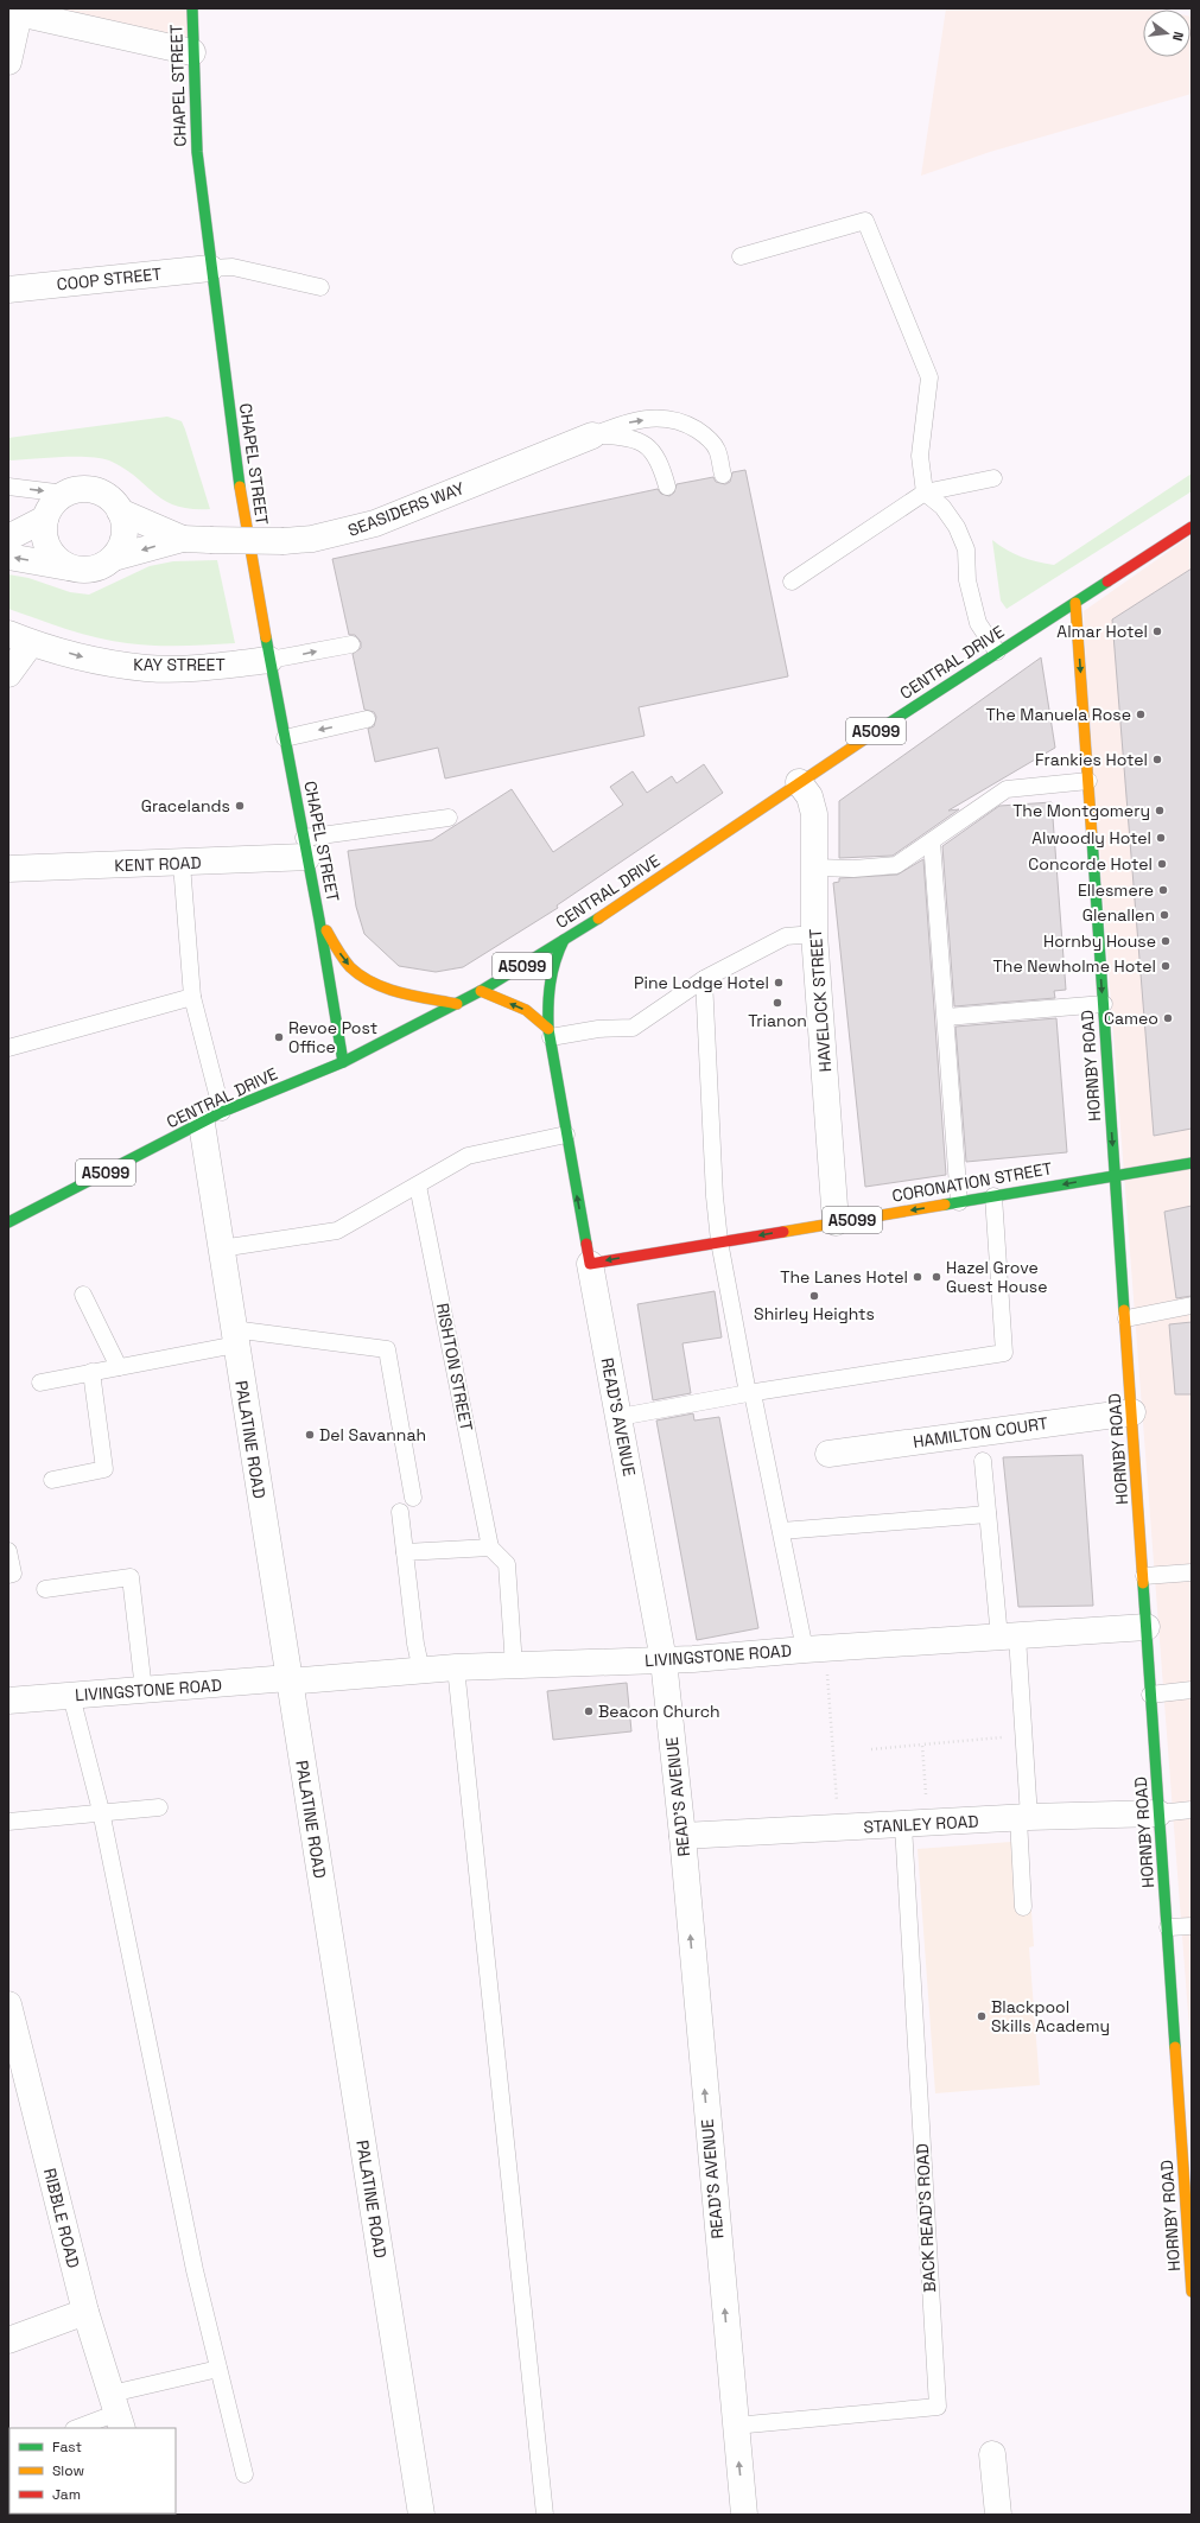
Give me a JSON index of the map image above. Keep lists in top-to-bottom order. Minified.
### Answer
{"streets":{"main road":["CHAPEL STREET","CENTRAL DRIVE","A5099","HORNBY ROAD","CORONATION STREET","READ'S AVENUE"],"street":["COOP STREET","SEASIDERS WAY","KAY STREET","KENT ROAD","HAVELOCK STREET","HAMILTON COURT","PALATINE ROAD","LIVINGSTONE ROAD","STANLEY ROAD","RIBBLE ROAD"],"lane":["RISHTON STREET","BACK READ'S ROAD"]},"crossings":[["CHAPEL STREET","COOP STREET"],["CHAPEL STREET","CENTRAL DRIVE"],["CHAPEL STREET","KAY STREET"],["CHAPEL STREET","KENT ROAD"],["CENTRAL DRIVE","A5099"],["CENTRAL DRIVE","HAVELOCK STREET"],["CENTRAL DRIVE","HORNBY ROAD"],["CENTRAL DRIVE","READ'S AVENUE"],["CENTRAL DRIVE","PALATINE ROAD"],["A5099","READ'S AVENUE"],["HAVELOCK STREET","CORONATION STREET"],["HORNBY ROAD","CORONATION STREET"],["HORNBY ROAD","HAMILTON COURT"],["HORNBY ROAD","LIVINGSTONE ROAD"],["HORNBY ROAD","STANLEY ROAD"],["CORONATION STREET","READ'S AVENUE"],["READ'S AVENUE","LIVINGSTONE ROAD"],["READ'S AVENUE","STANLEY ROAD"],["READ'S AVENUE","BACK READ'S ROAD"],["PALATINE ROAD","LIVINGSTONE ROAD"],["STANLEY ROAD","BACK READ'S ROAD"]],"one_way":["KAY STREET","CORONATION STREET","READ'S AVENUE"],"places":["Almar Hotel","The Manuela Rose","Frankies Hotel","Gracelands","The Montgomery","Alwoodly Hotel","Concorde Hotel","Ellesmere","Glenallen","Hornby House","The Newholme Hotel","Pine Lodge Hotel","Trianon","Cameo","Revoe Post Office","The Lanes Hotel","Hazel Grove Guest House","Shirley Heights","Del Savannah","Beacon Church","Blackpool Skills Academy"],"legend":["Fast","Slow","Jam"],"north":"right"}
